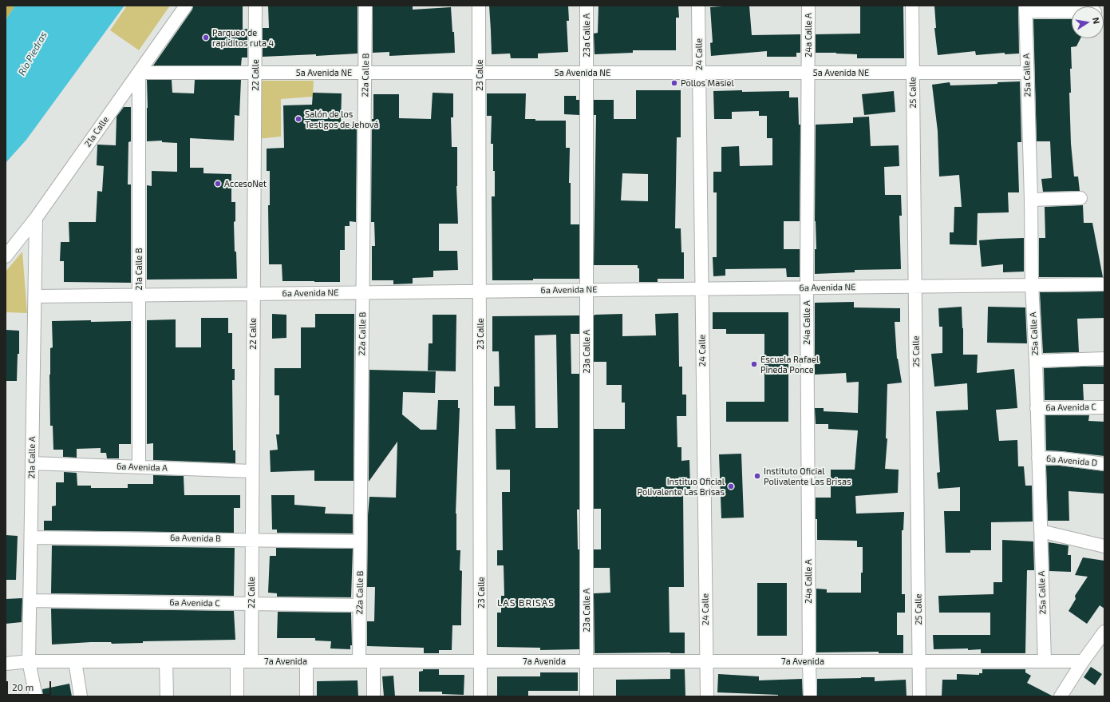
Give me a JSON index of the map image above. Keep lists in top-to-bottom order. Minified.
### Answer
{"streets":{"street":["23a Calle A","24a Calle A","24 Calle","5a Avenida NE","22 Calle","22a Calle B","23 Calle","25a Calle A","25 Calle","21a Calle","21a Calle B","6a Avenida NE","6a Avenida C","21a Calle A","6a Avenida D","6a Avenida A","6a Avenida B","7a Avenida"]},"crossings":[["23a Calle A","5a Avenida NE"],["23a Calle A","6a Avenida NE"],["23a Calle A","7a Avenida"],["24a Calle A","5a Avenida NE"],["24a Calle A","6a Avenida NE"],["24a Calle A","7a Avenida"],["24 Calle","5a Avenida NE"],["24 Calle","6a Avenida NE"],["24 Calle","7a Avenida"],["5a Avenida NE","22 Calle"],["5a Avenida NE","22a Calle B"],["5a Avenida NE","23 Calle"],["5a Avenida NE","25a Calle A"],["5a Avenida NE","25 Calle"],["5a Avenida NE","21a Calle"],["5a Avenida NE","21a Calle B"],["22 Calle","6a Avenida NE"],["22 Calle","6a Avenida C"],["22 Calle","6a Avenida A"],["22 Calle","6a Avenida B"],["22 Calle","7a Avenida"],["22a Calle B","6a Avenida NE"],["22a Calle B","6a Avenida C"],["22a Calle B","6a Avenida B"],["22a Calle B","7a Avenida"],["23 Calle","6a Avenida NE"],["23 Calle","7a Avenida"],["25a Calle A","6a Avenida NE"],["25a Calle A","6a Avenida C"],["25a Calle A","6a Avenida D"],["25a Calle A","7a Avenida"],["25 Calle","6a Avenida NE"],["25 Calle","7a Avenida"],["21a Calle","21a Calle B"],["21a Calle","21a Calle A"],["21a Calle B","6a Avenida NE"],["21a Calle B","6a Avenida A"],["6a Avenida NE","21a Calle A"],["6a Avenida C","21a Calle A"],["21a Calle A","6a Avenida A"],["21a Calle A","6a Avenida B"],["21a Calle A","7a Avenida"]],"districts":["LAS BRISAS"],"water":["Río Piedras"],"places":["Parqueo de rapiditos ruta 4","Pollos Masiel","Salón de los Testigos de Jehová","AccesoNet","Escuela Rafael Pineda Ponce","Instituto Oficial Polivalente Las Brisas","Instituo Oficial Polivalente Las Brisas"],"scale_bar":"20 m","north":"right"}
